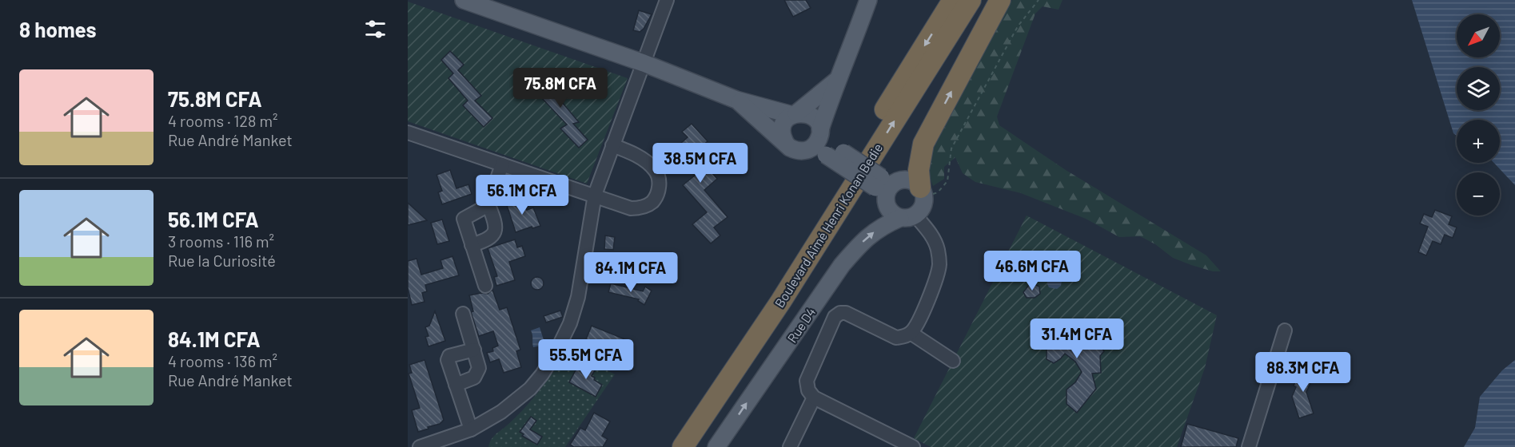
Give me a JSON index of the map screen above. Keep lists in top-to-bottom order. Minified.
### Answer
{"streets":{"highway":["Boulevard Aimé Henri Konan Bedie"],"main road":["Rue D4"]},"one_way":["Rue D4"],"north":"bottom left","page":{"heading":"8 homes","map_buttons":["+","−"],"list":[{"name":"75.8M CFA","note":"4 rooms · 128 m² · Rue André Manket"},{"name":"56.1M CFA","note":"3 rooms · 116 m² · Rue la Curiosité"},{"name":"84.1M CFA","note":"4 rooms · 136 m² · Rue André Manket"}],"price":["75.8M CFA","38.5M CFA","56.1M CFA","46.6M CFA","84.1M CFA","31.4M CFA","55.5M CFA","88.3M CFA"]}}
